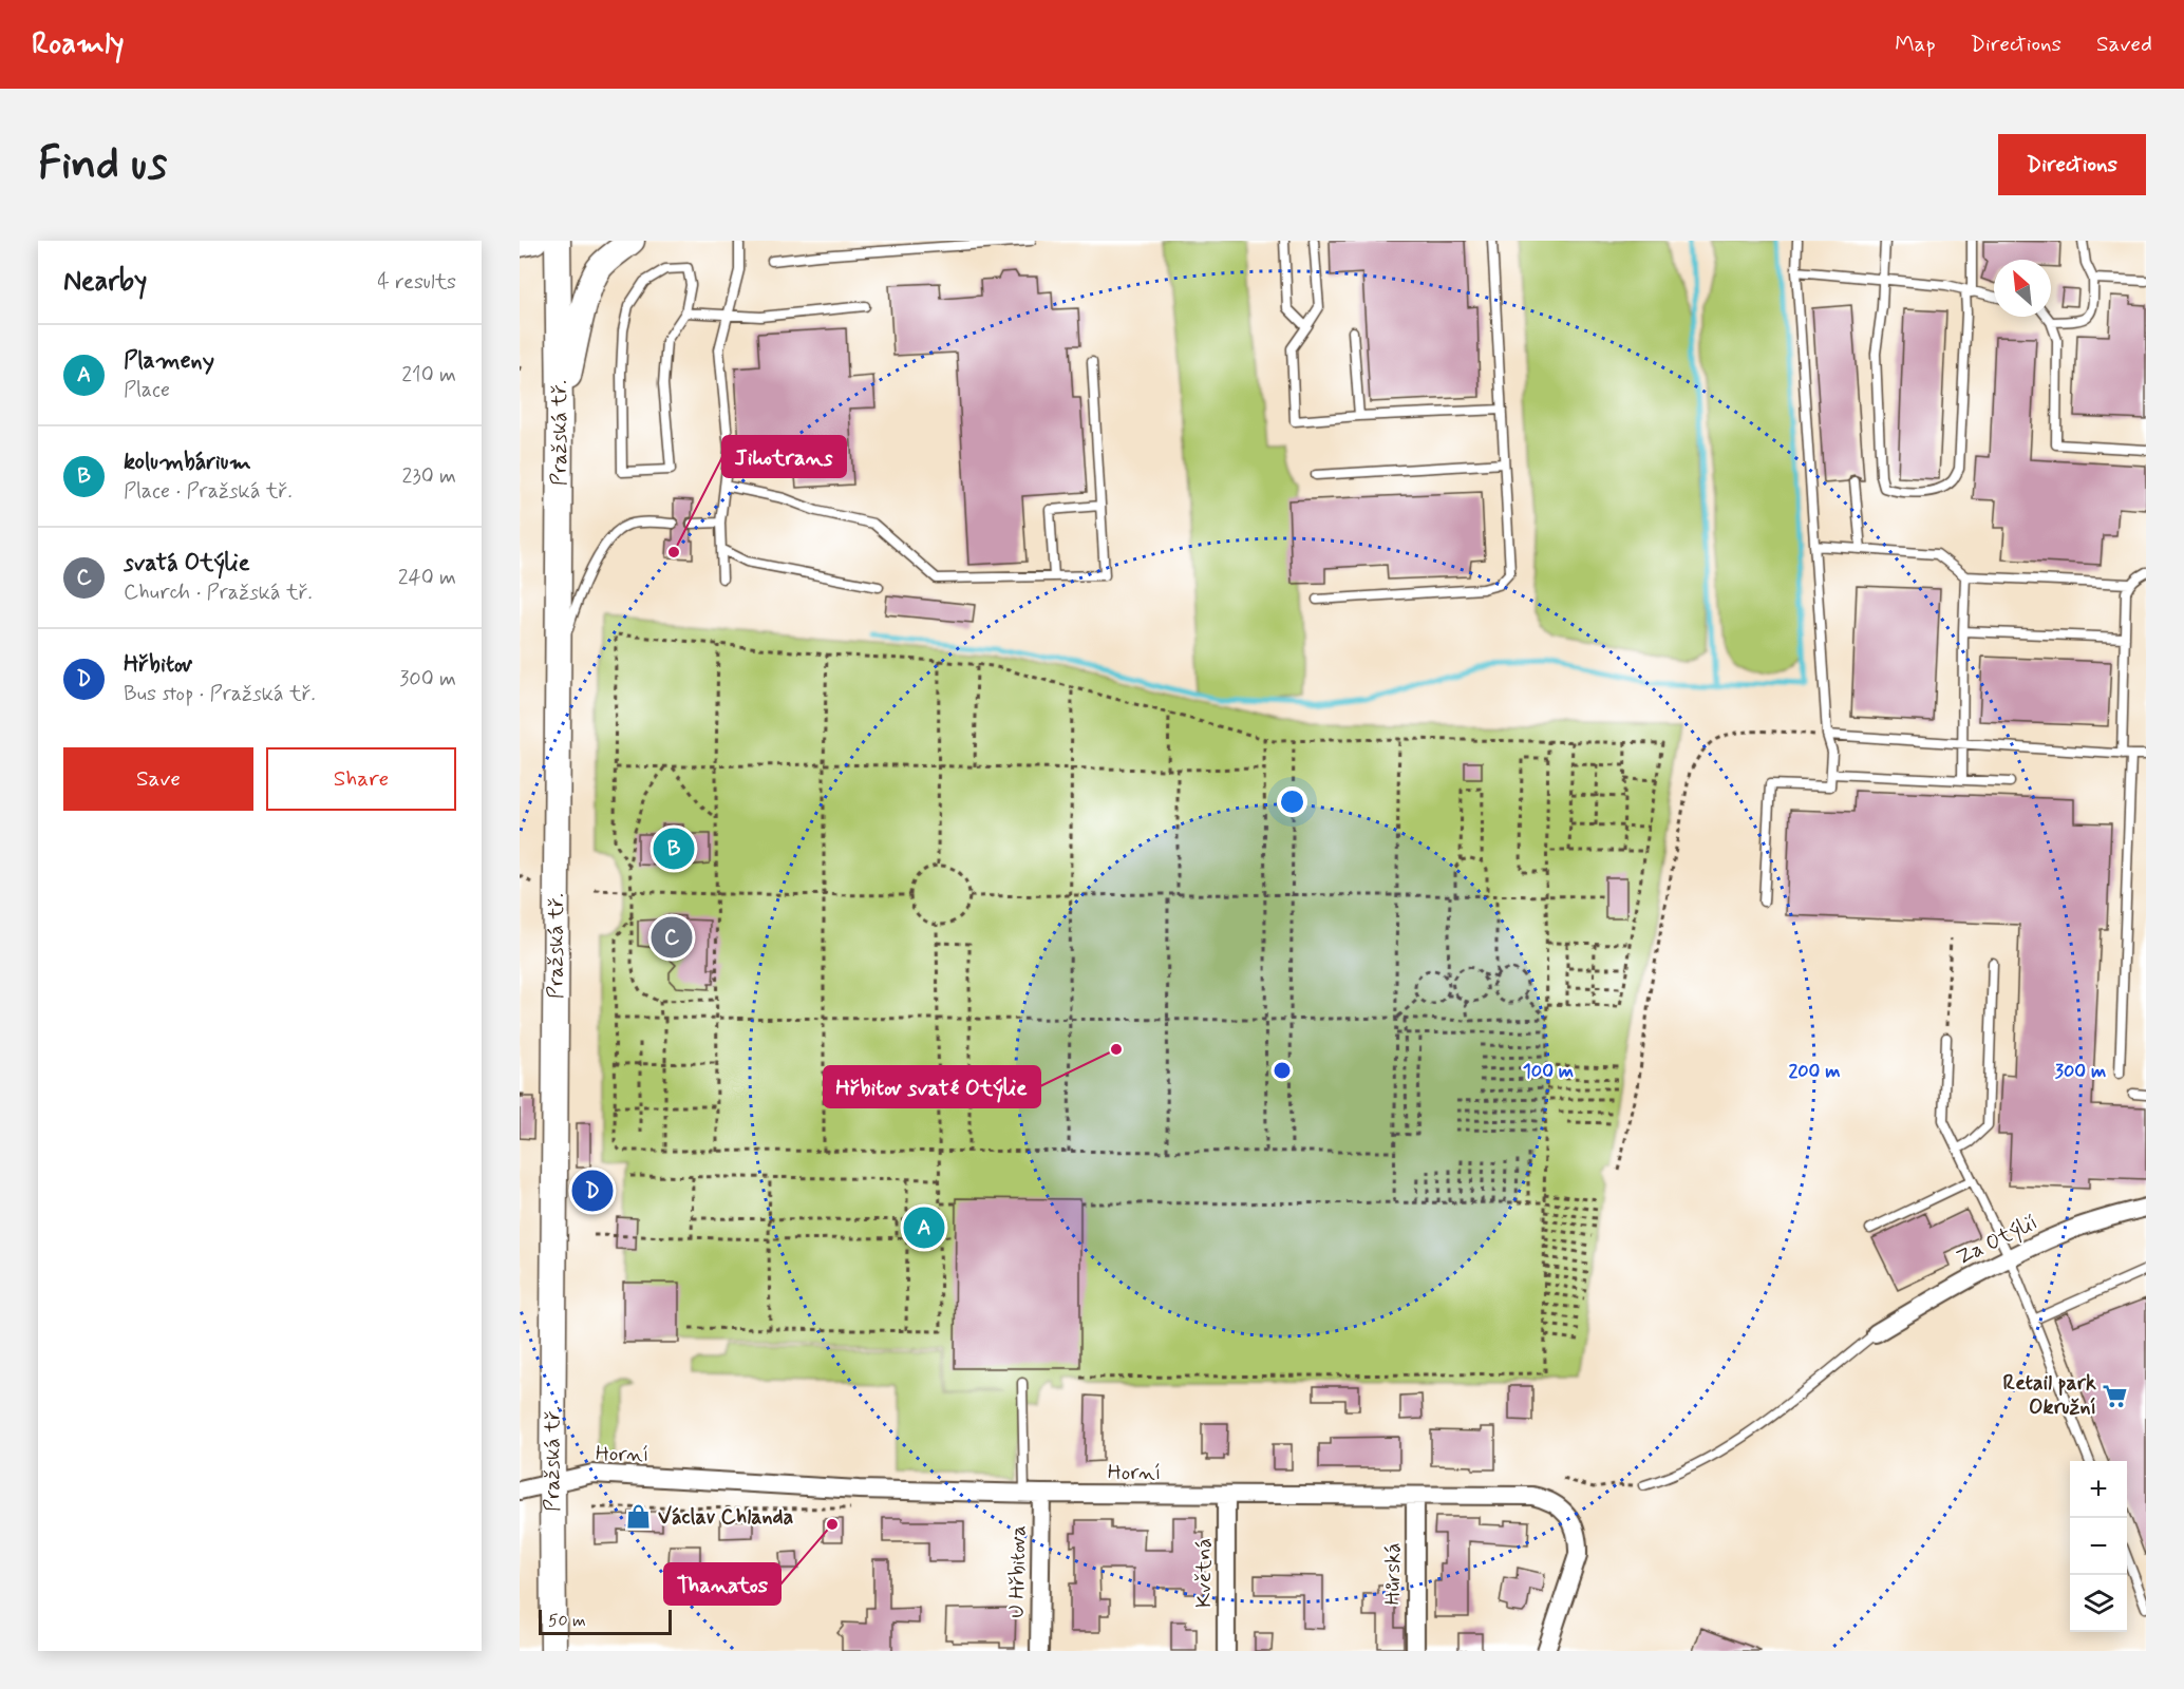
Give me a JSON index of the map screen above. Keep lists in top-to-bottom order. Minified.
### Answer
{"streets":{"main road":["Pražská tř."],"street":["Za Otýlií","Horní","U Hřbitova","Květná","Hůrská"]},"crossings":[["Pražská tř.","Horní"],["Horní","U Hřbitova"],["Horní","Květná"],["Horní","Hůrská"]],"places":{"other":["Jihotrans","Hřbitov svaté Otýlie","Thanatos"],"supermarket":["Retail park Okružní"],"shop":["Václav Chlanda"]},"scale_bar":"50 m","north":"top left","page":{"header":"Roamly","nav":["Map","Directions","Saved"],"buttons":["Directions",["Save","Share"]],"title":"Find us","heading":["Nearby","4 results"],"list":[{"mark":"A","name":"Plameny","note":"Place","value":"210 m"},{"mark":"B","name":"kolumbárium","note":"Place · Pražská tř.","value":"230 m"},{"mark":"C","name":"svatá Otýlie","note":"Church · Pražská tř.","value":"240 m"},{"mark":"D","name":"Hřbitov","note":"Bus stop · Pražská tř.","value":"300 m"}],"pins":["B","C","D","A"],"map_buttons":["+","−"],"scale":"50 m"},"rings":["100 m","200 m","300 m"]}
